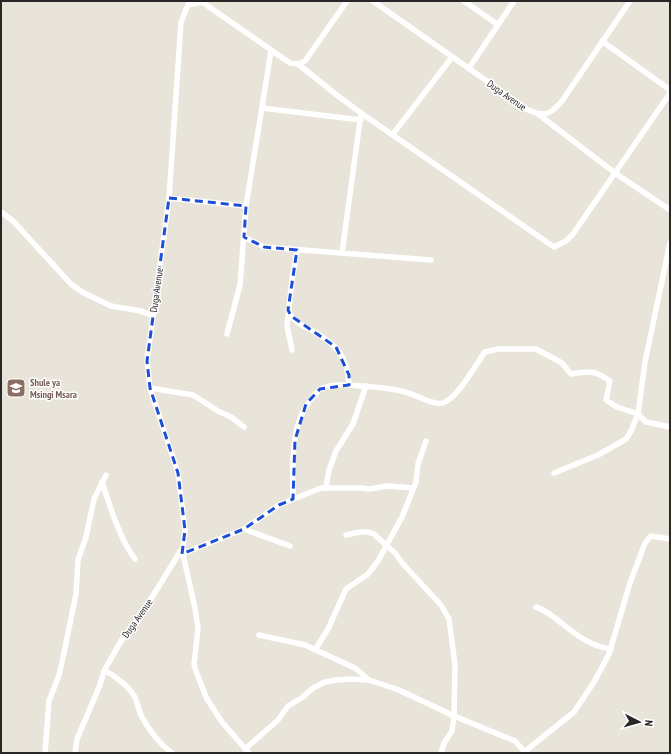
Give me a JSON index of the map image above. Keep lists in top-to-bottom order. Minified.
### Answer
{"streets":{"street":["Duga Avenue"]},"places":{"school or university":["Shule ya Msingi Msara"]},"north":"right"}
